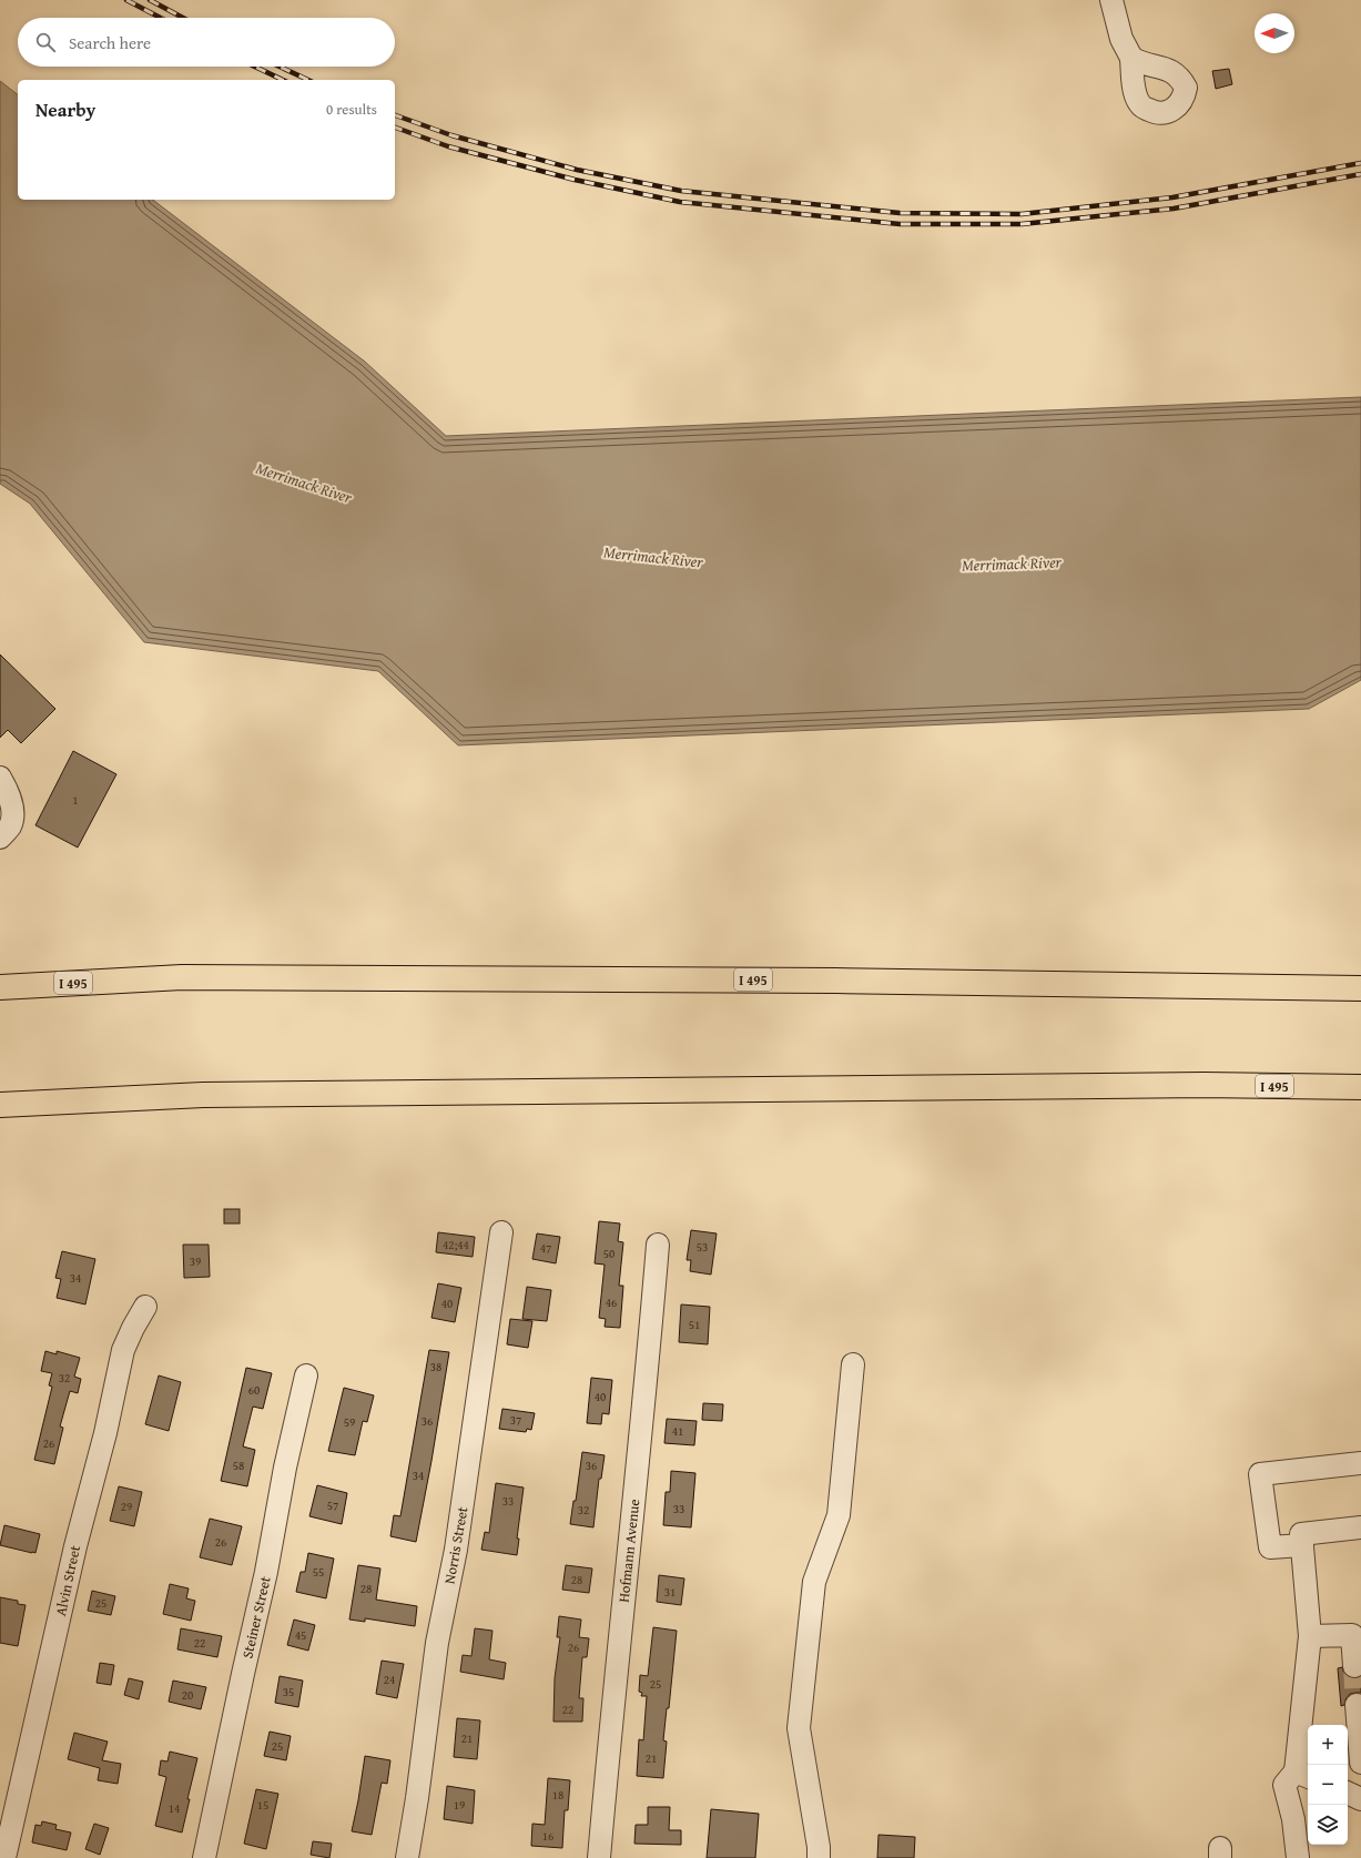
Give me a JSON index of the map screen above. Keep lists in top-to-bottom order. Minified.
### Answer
{"streets":{"highway":["I 495"],"street":["Norris Street","Hofmann Avenue","Alvin Street","Steiner Street"]},"water":["Merrimack River"],"house_numbers":["1","42;44","53","47","50","39","34","46","40","51","38","32","60","40","37","36","59","41","26","58","36","34","33","57","29","33","32","26","55","28","28","31","25","45","22","26","24","25","35","20","22","21","25","21","18","15","19","14","16"],"north":"left","page":{"search":"Search here","heading":["Nearby","0 results"],"map_buttons":["+","−"]}}
